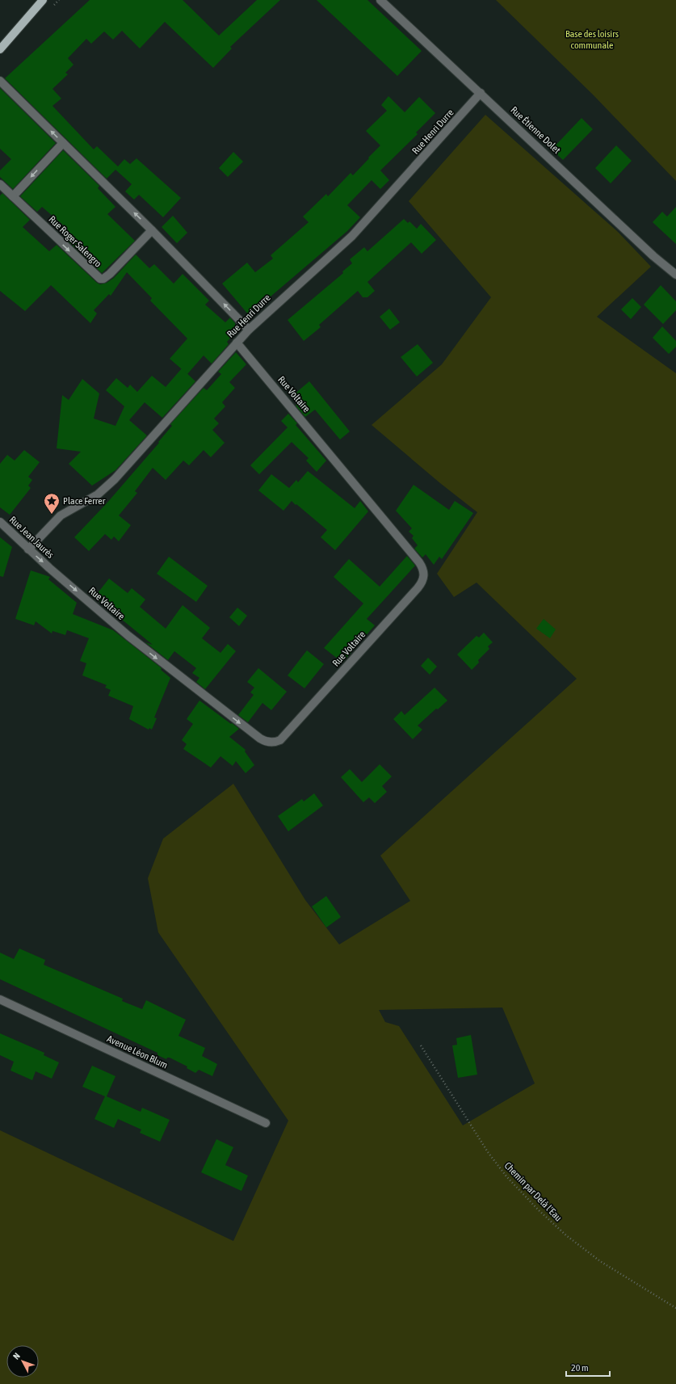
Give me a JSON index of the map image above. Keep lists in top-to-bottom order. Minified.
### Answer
{"streets":{"street":["Rue Étienne Dolet","Rue Henri Durre","Rue Roger Salengro","Rue Voltaire","Rue Jean Jaurès","Avenue Léon Blum"],"path":["Chemin par Delà l'Eau"]},"crossings":[["Rue Étienne Dolet","Rue Henri Durre"],["Rue Henri Durre","Rue Voltaire"],["Rue Henri Durre","Rue Jean Jaurès"],["Rue Voltaire","Rue Jean Jaurès"]],"one_way":["Rue Jean Jaurès"],"parks":["Base des loisirs communale"],"places":{"place":["Place Ferrer"]},"scale_bar":"20 m","north":"top left"}
